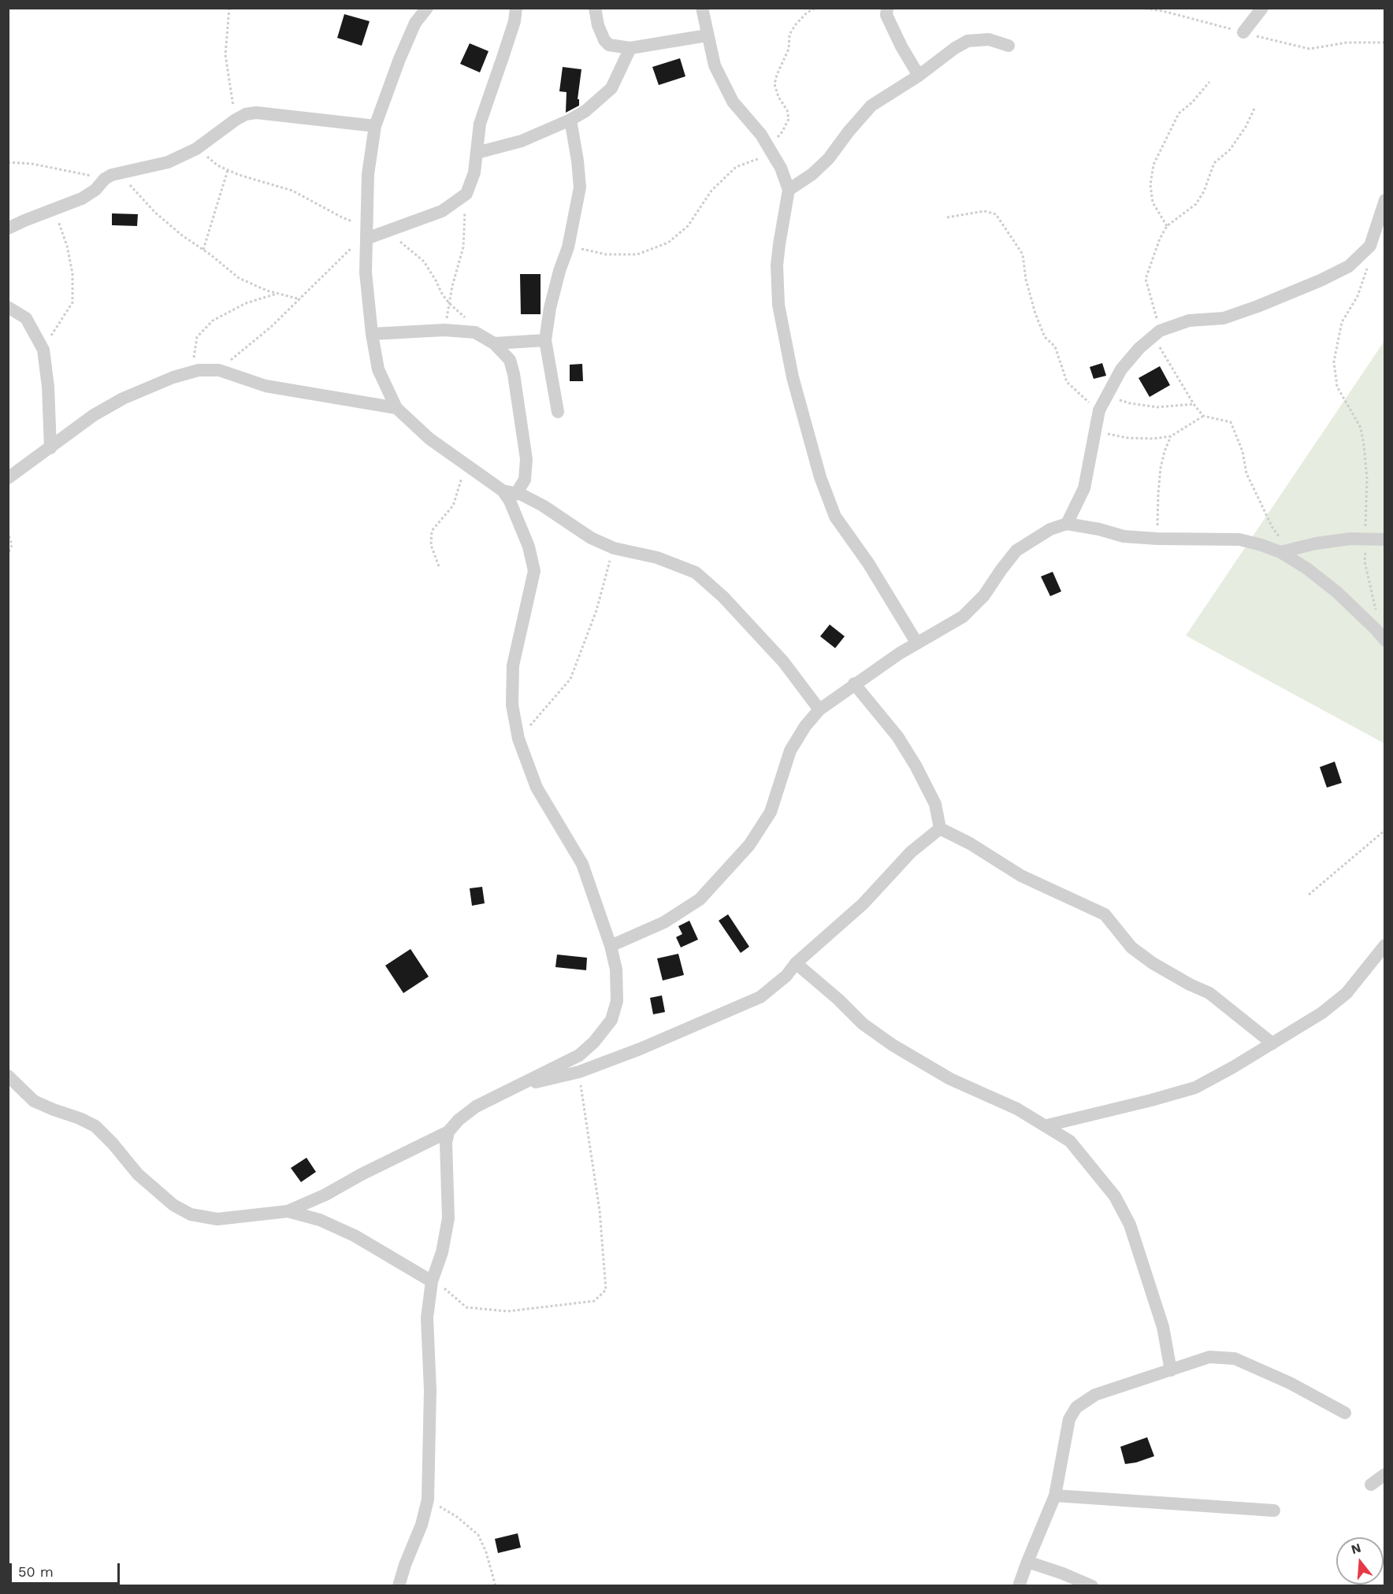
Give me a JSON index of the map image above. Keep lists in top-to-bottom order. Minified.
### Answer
{"scale_bar":"50 m","north":"top"}
